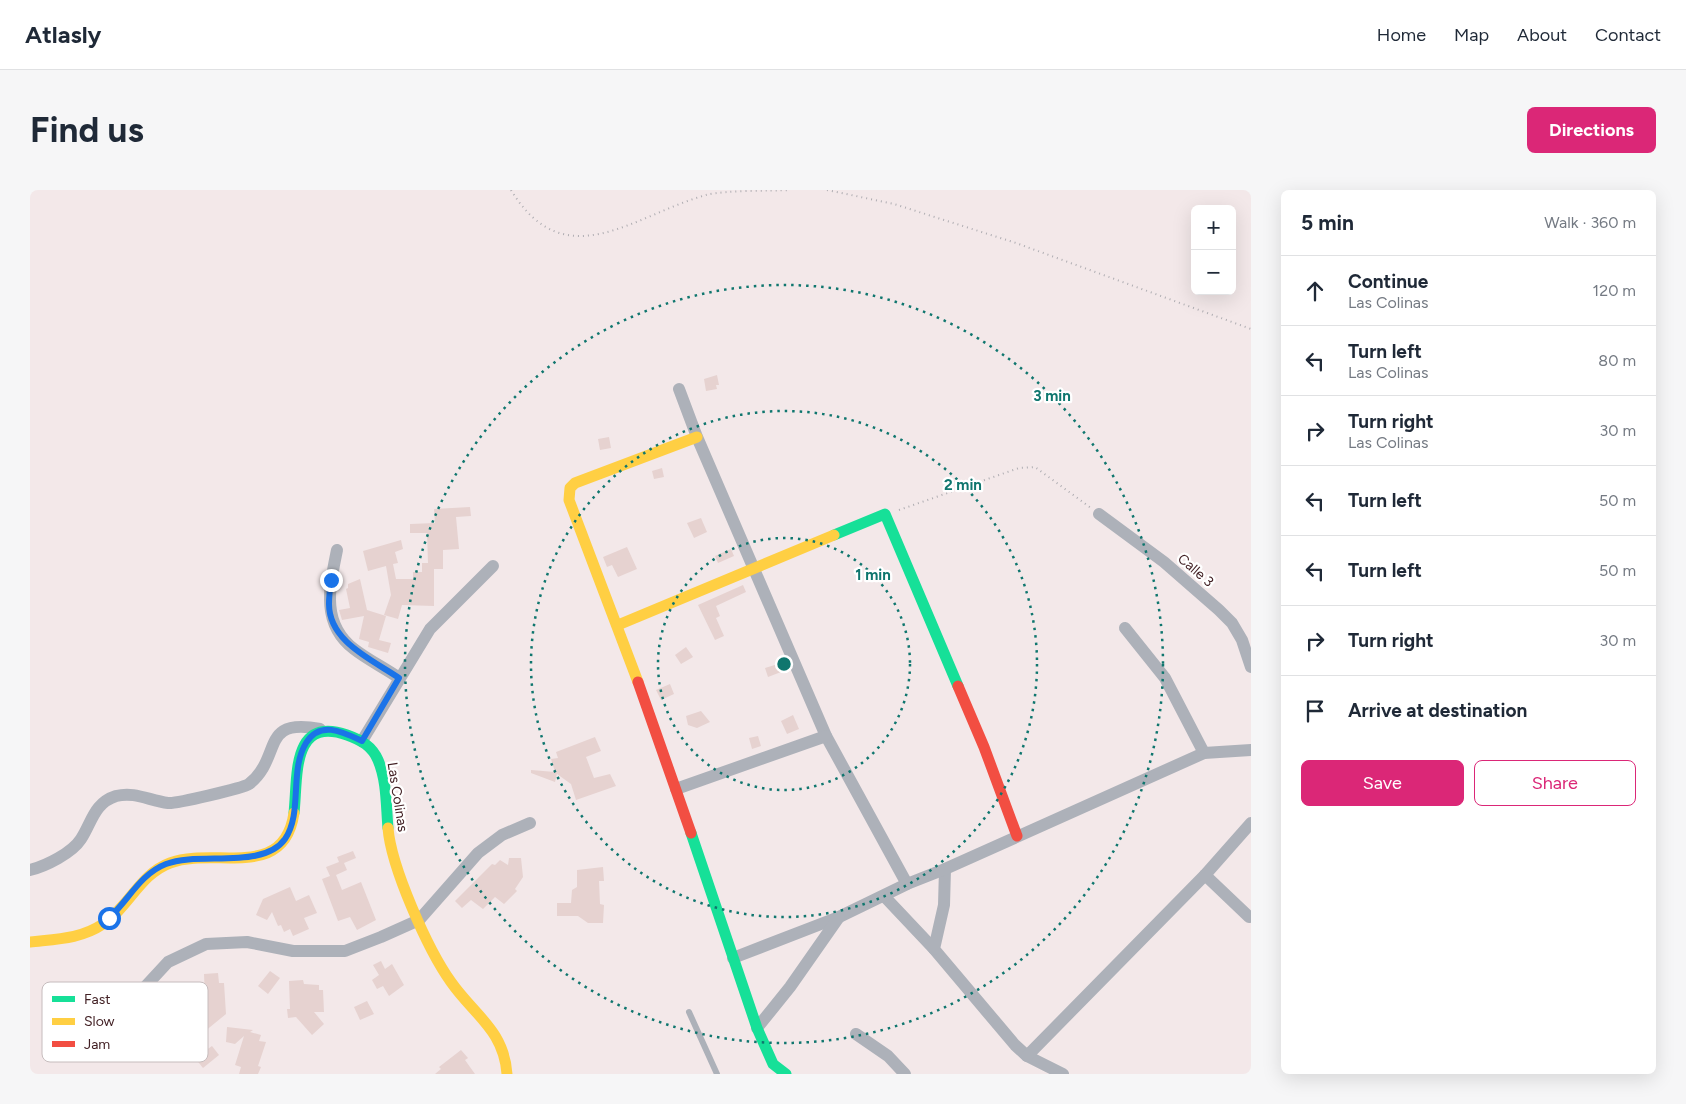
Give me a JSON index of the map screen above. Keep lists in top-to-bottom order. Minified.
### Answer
{"streets":{"street":["Calle 3","Las Colinas"]},"legend":["Fast","Slow","Jam"],"page":{"header":"Atlasly","nav":["Home","Map","About","Contact"],"buttons":["Directions",["Save","Share"]],"title":"Find us","heading":["5 min","Walk · 360 m"],"map_buttons":["+","−"],"list":[["Continue","Las Colinas","120 m"],["Turn left","Las Colinas","80 m"],["Turn right","Las Colinas","30 m"],["Turn left","50 m"],["Turn left","50 m"],["Turn right","30 m"],"Arrive at destination"]},"rings":["3 min","2 min","1 min"]}
